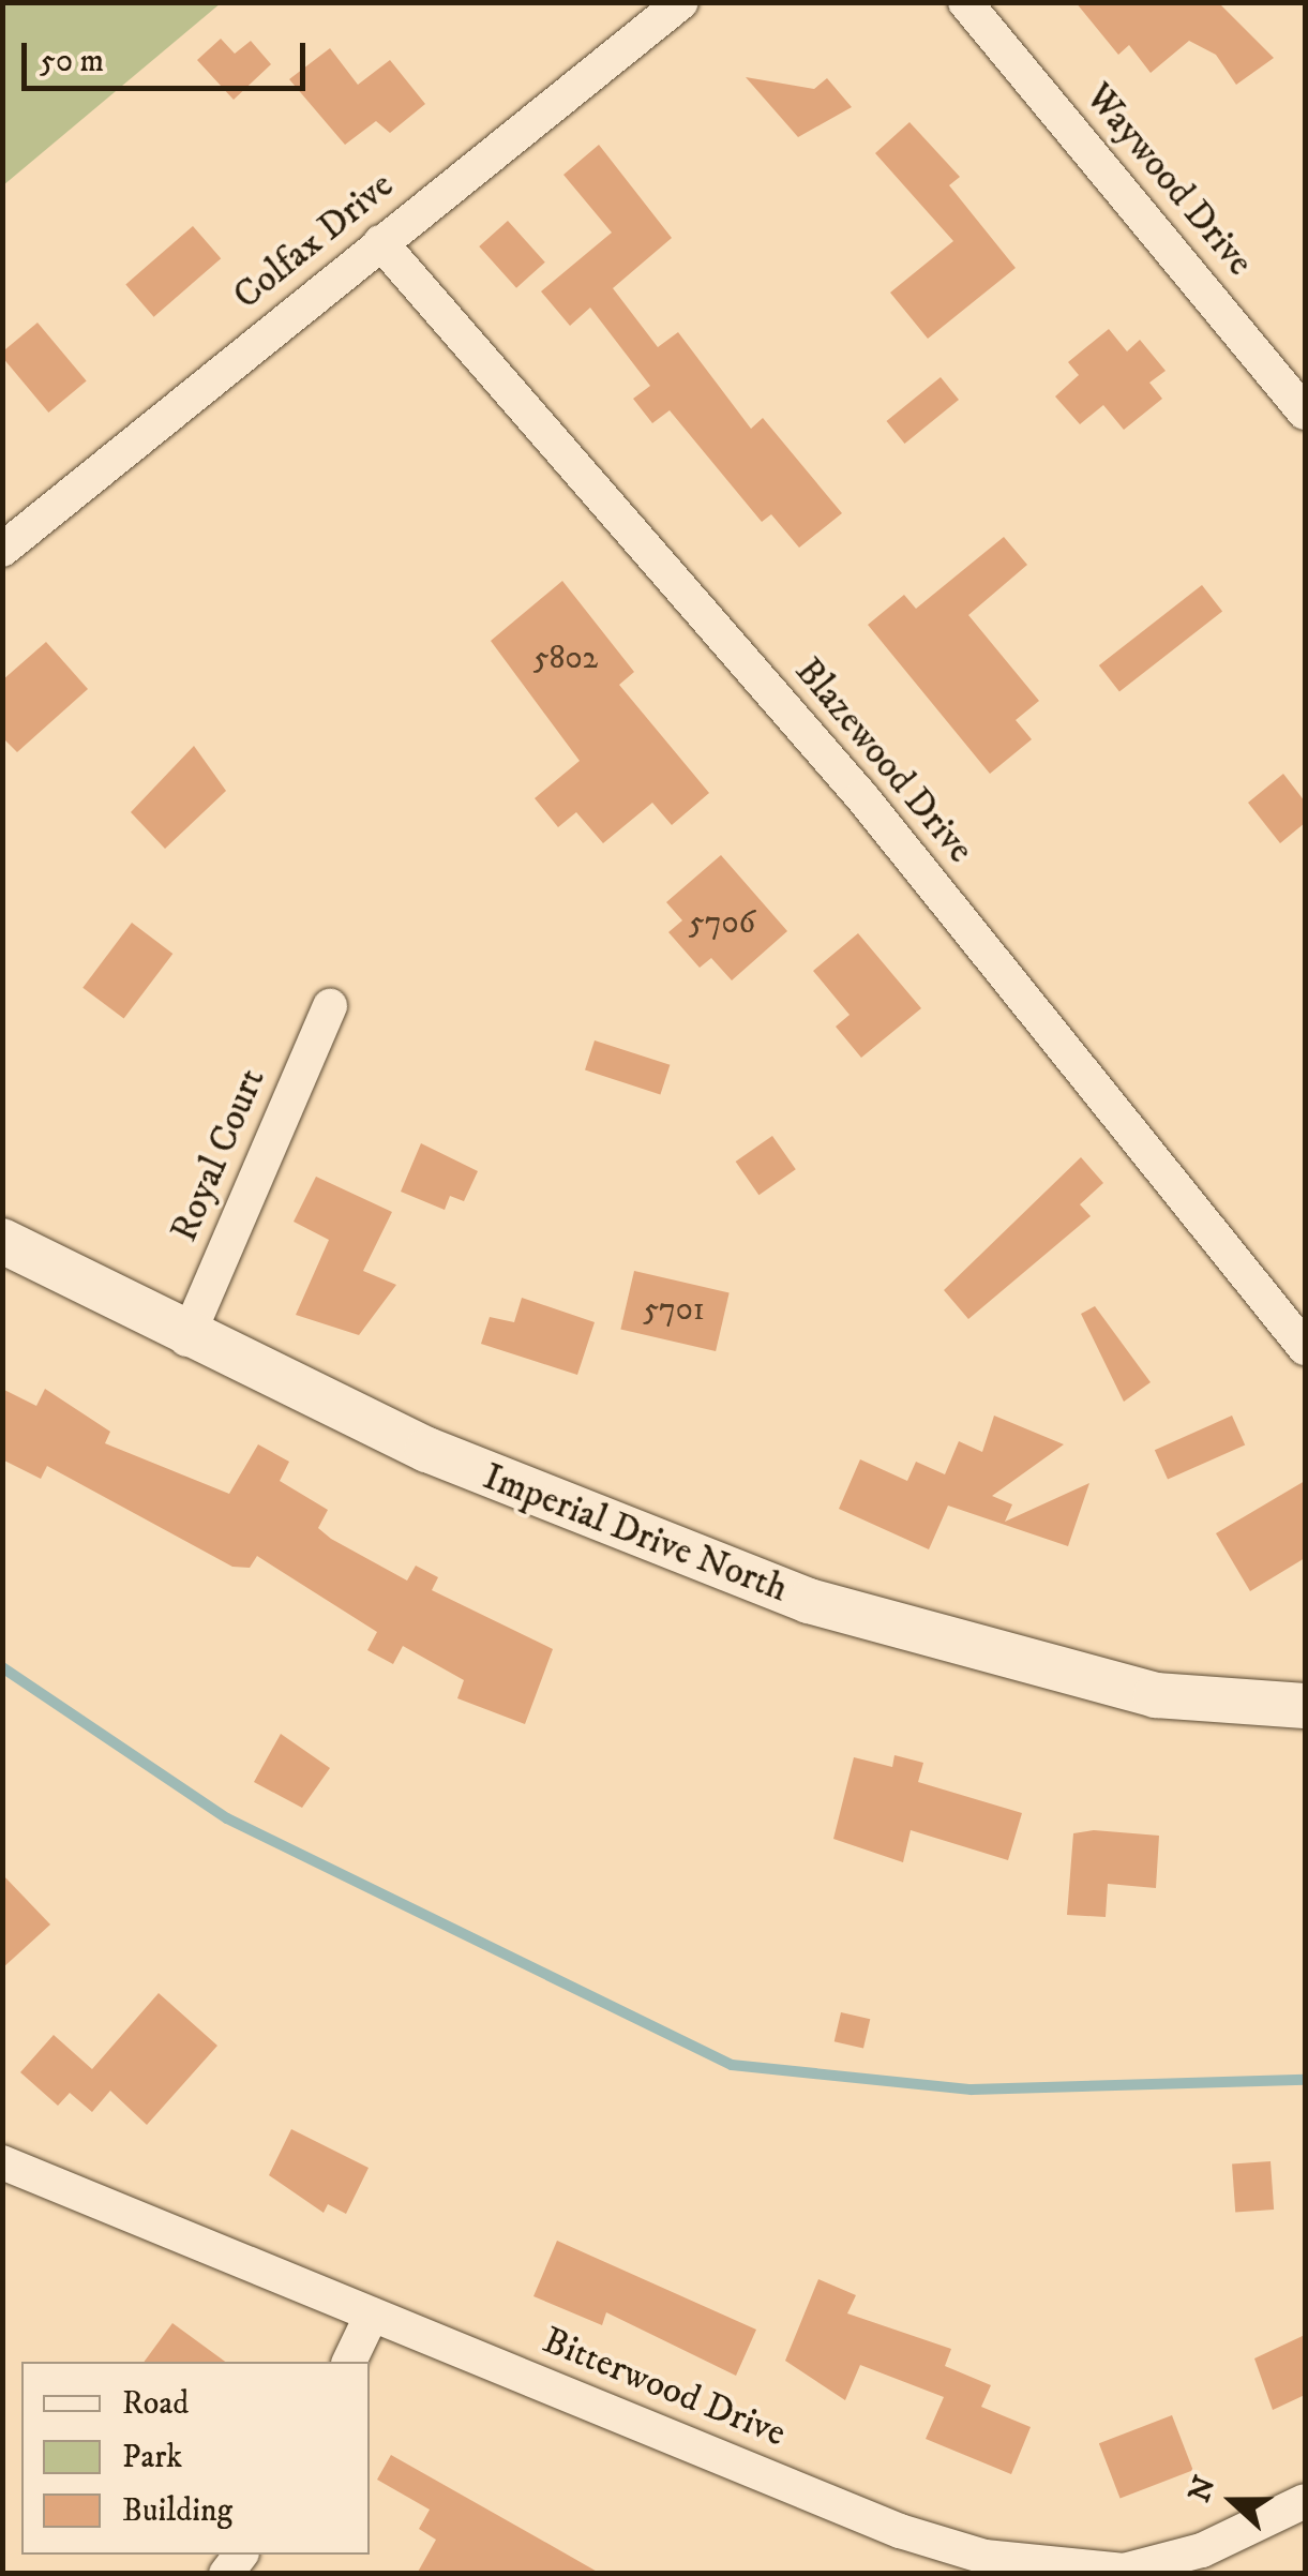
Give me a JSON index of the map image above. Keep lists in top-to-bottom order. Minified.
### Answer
{"streets":{"street":["Waywood Drive","Colfax Drive","Blazewood Drive","Royal Court","Imperial Drive North","Bitterwood Drive"]},"crossings":[["Colfax Drive","Blazewood Drive"],["Royal Court","Imperial Drive North"]],"house_numbers":["5802","5706","5701"],"legend":["Road","Park","Building"],"scale_bar":"50 m","north":"left"}
